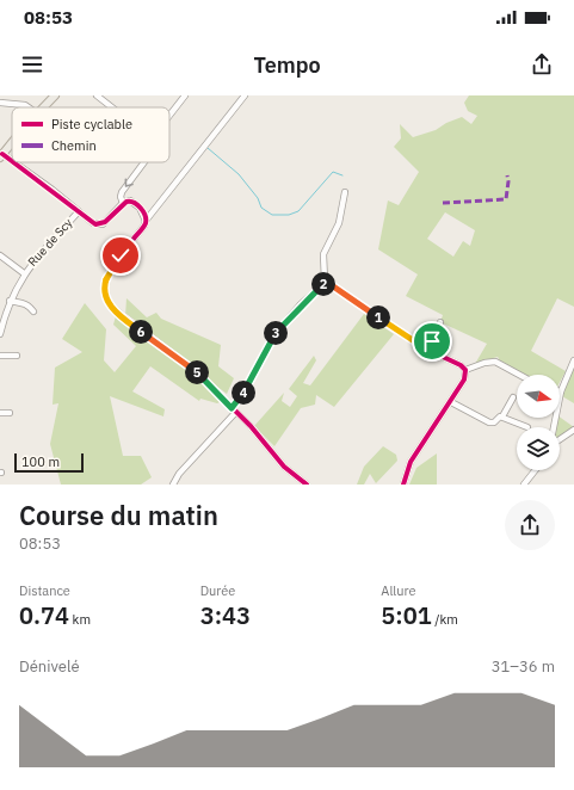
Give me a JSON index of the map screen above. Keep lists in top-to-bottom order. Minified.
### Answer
{"streets":{"street":["Rue de Scy"]},"legend":["Piste cyclable","Chemin"],"scale_bar":"100 m","north":"right","page":{"status":"08:53","header":"Tempo","pins":["2","1","6","3","5","4"],"scale":"100 m","heading":["Course du matin","08:53"],"stats":[["Distance","0.74 km"],["Durée","3:43"],["Allure","5:01 /km"]],"chart":["Dénivelé","31–36 m"]}}
